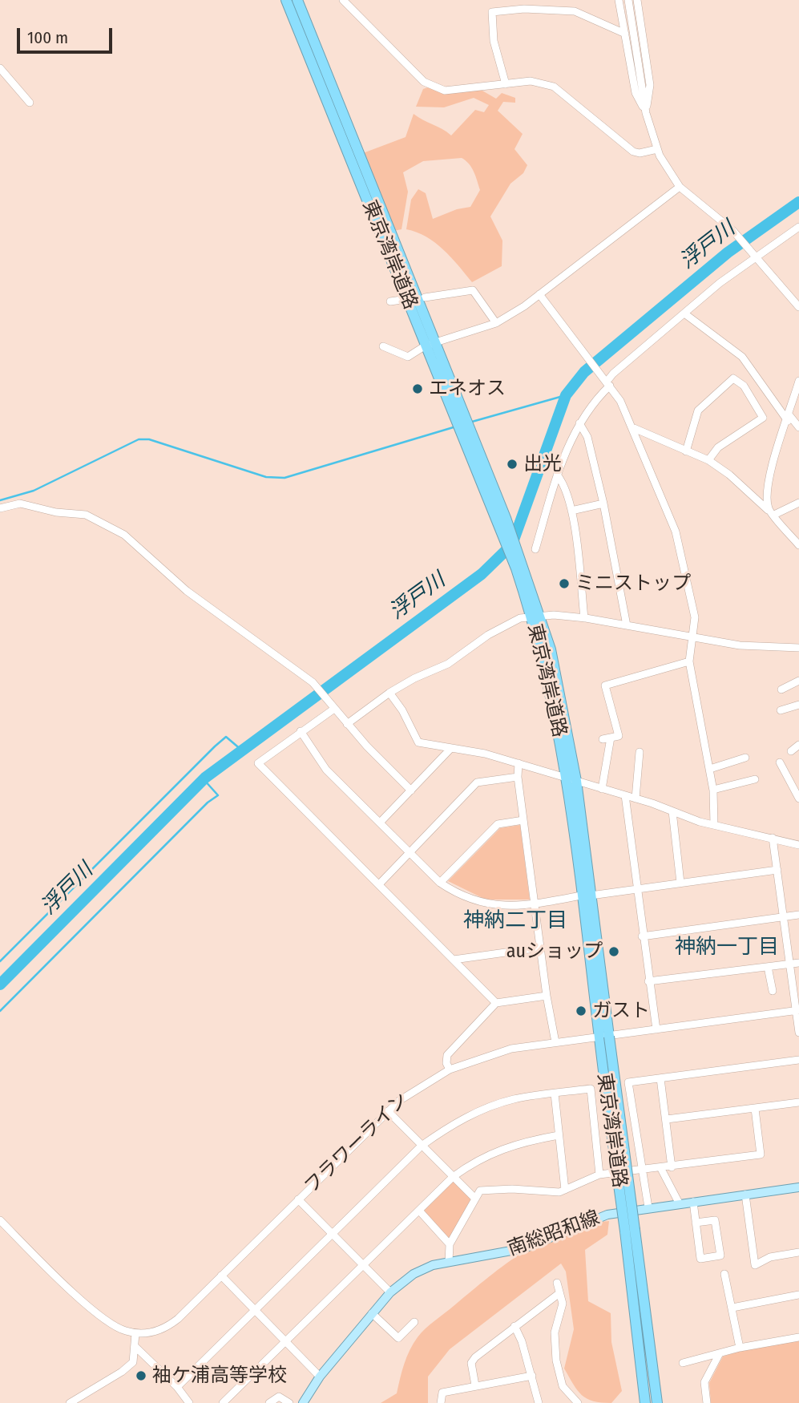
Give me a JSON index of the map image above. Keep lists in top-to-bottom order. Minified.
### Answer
{"streets":{"highway":["東京湾岸道路"],"main road":["南総昭和線"],"street":["フラワーライン"]},"crossings":[["東京湾岸道路","フラワーライン"]],"districts":["神納二丁目","神納一丁目"],"water":["浮戸川"],"places":["エネオス","出光","ミニストップ","auショップ","ガスト","袖ケ浦高等学校"],"scale_bar":"100 m"}
